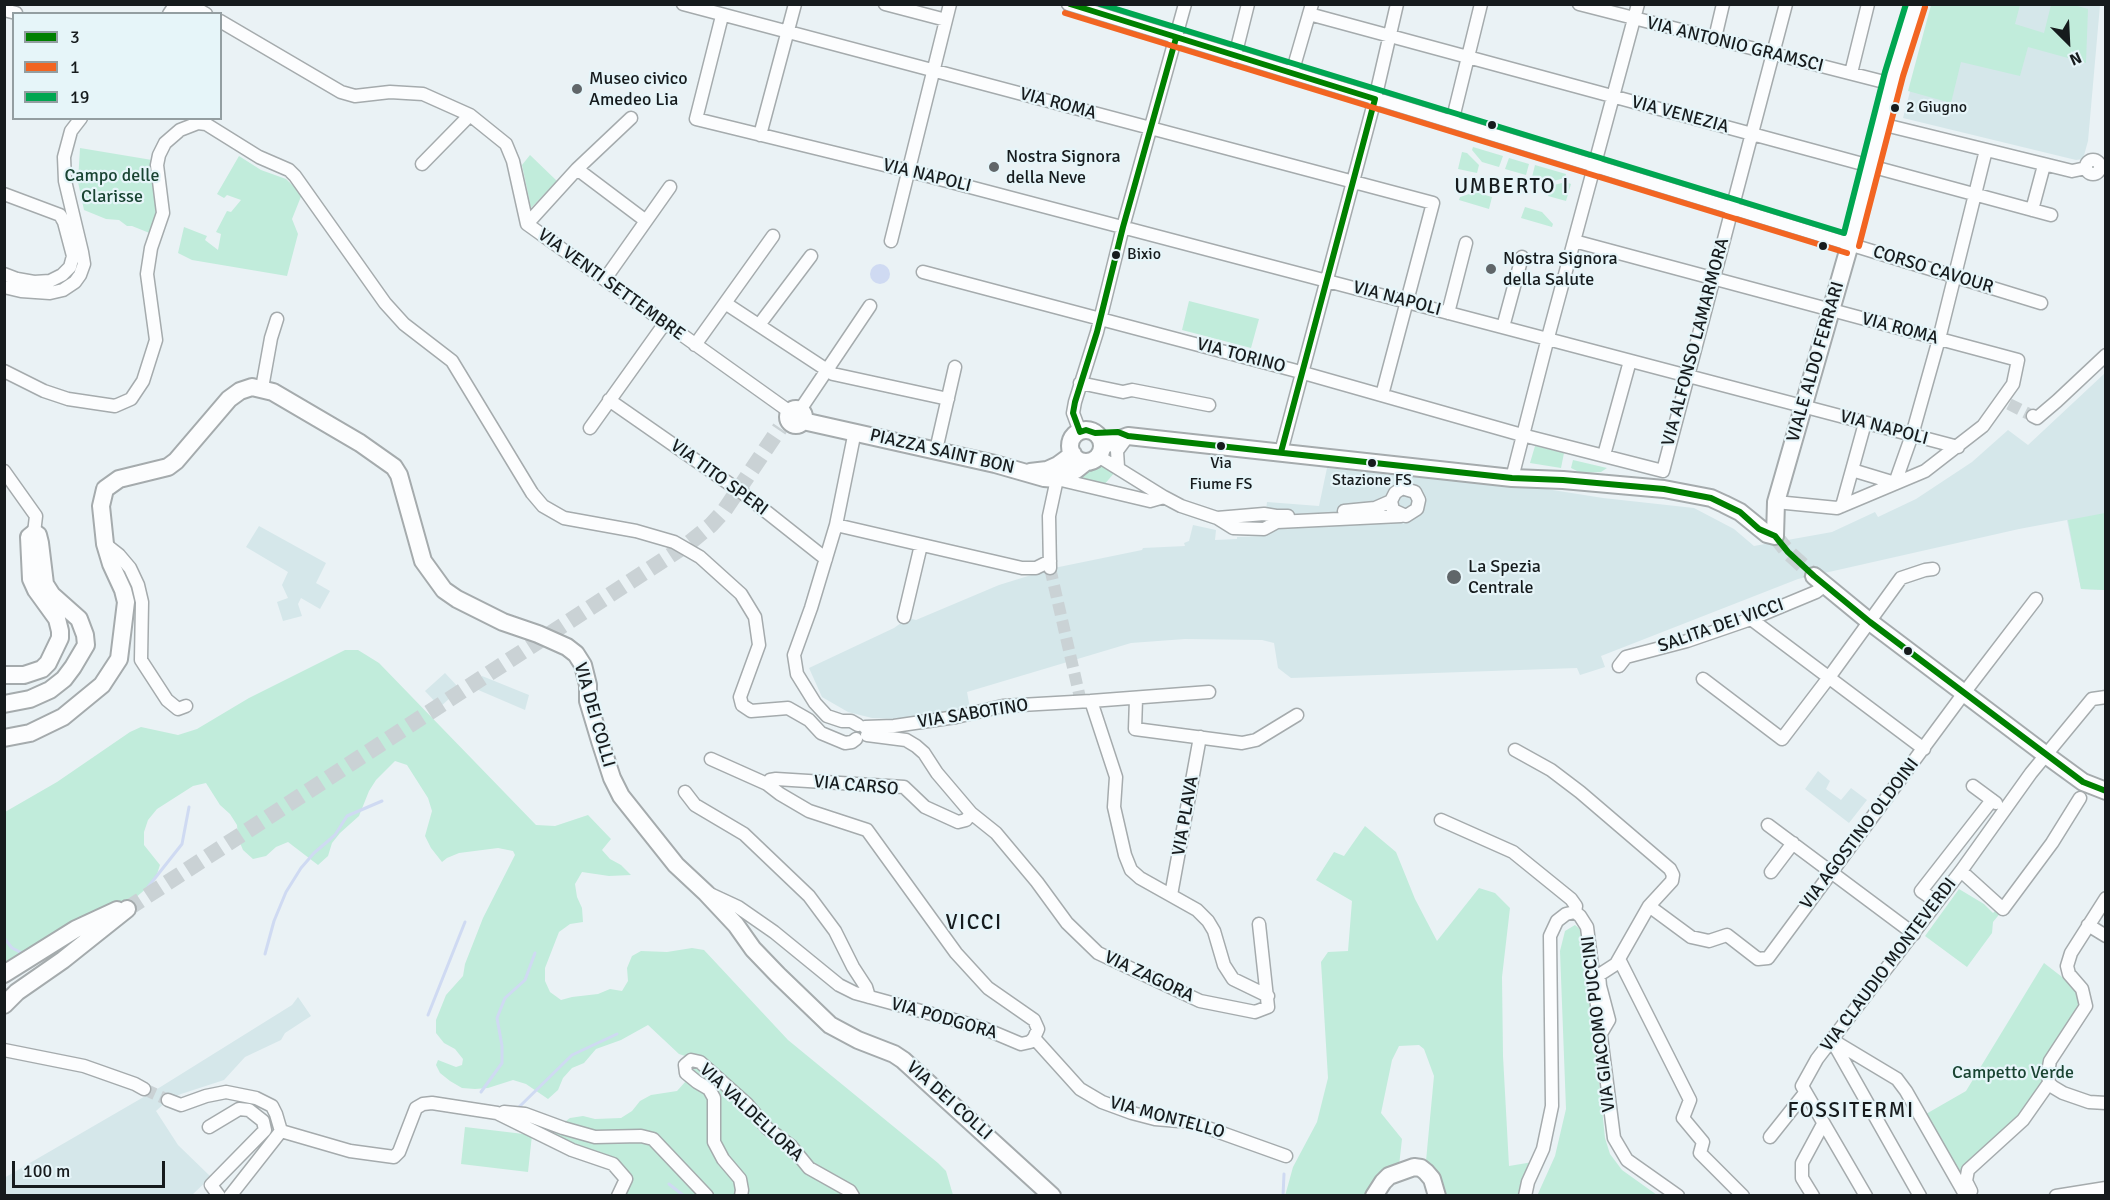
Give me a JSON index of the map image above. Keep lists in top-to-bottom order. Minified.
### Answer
{"streets":{"street":["VIA ANTONIO GRAMSCI","VIA ROMA","VIA VENEZIA","VIA NAPOLI","CORSO CAVOUR","VIA VENTI SETTEMBRE","VIA ALFONSO LAMARMORA","VIA TORINO","VIALE ALDO FERRARI","PIAZZA SAINT BON","VIA TITO SPERI","SALITA DEI VICCI","VIA SABOTINO","VIA DEI COLLI","VIA CARSO","VIA PLAVA","VIA AGOSTINO OLDOINI","VIA CLAUDIO MONTEVERDI","VIA ZAGORA","VIA PODGORA","VIA GIACOMO PUCCINI","VIA VALDELLORA","VIA MONTELLO"]},"crossings":[["VIA ANTONIO GRAMSCI","VIA ALFONSO LAMARMORA"],["VIA ANTONIO GRAMSCI","VIALE ALDO FERRARI"],["VIA ROMA","VIA NAPOLI"],["VIA ROMA","VIA ALFONSO LAMARMORA"],["VIA ROMA","VIALE ALDO FERRARI"],["VIA VENEZIA","VIA ALFONSO LAMARMORA"],["VIA VENEZIA","VIALE ALDO FERRARI"],["VIA NAPOLI","VIA ALFONSO LAMARMORA"],["VIA NAPOLI","VIALE ALDO FERRARI"],["CORSO CAVOUR","VIA ALFONSO LAMARMORA"],["CORSO CAVOUR","VIALE ALDO FERRARI"],["VIA VENTI SETTEMBRE","PIAZZA SAINT BON"],["VIA ALFONSO LAMARMORA","VIA TORINO"],["VIA DEI COLLI","VIA PODGORA"],["VIA CARSO","VIA ZAGORA"],["VIA CARSO","VIA PODGORA"],["VIA PODGORA","VIA MONTELLO"]],"districts":["UMBERTO I","VICCI","FOSSITERMI"],"parks":["Campo delle Clarisse","Campetto Verde"],"places":["Museo civico Amedeo Lia","2 Giugno","Nostra Signora della Neve","Bixio","Nostra Signora della Salute","Via Fiume FS","Stazione FS","La Spezia Centrale"],"lines":["transit line 3","transit line 19","transit line 1"],"legend":["3","1","19"],"scale_bar":"100 m","north":"bottom right"}
